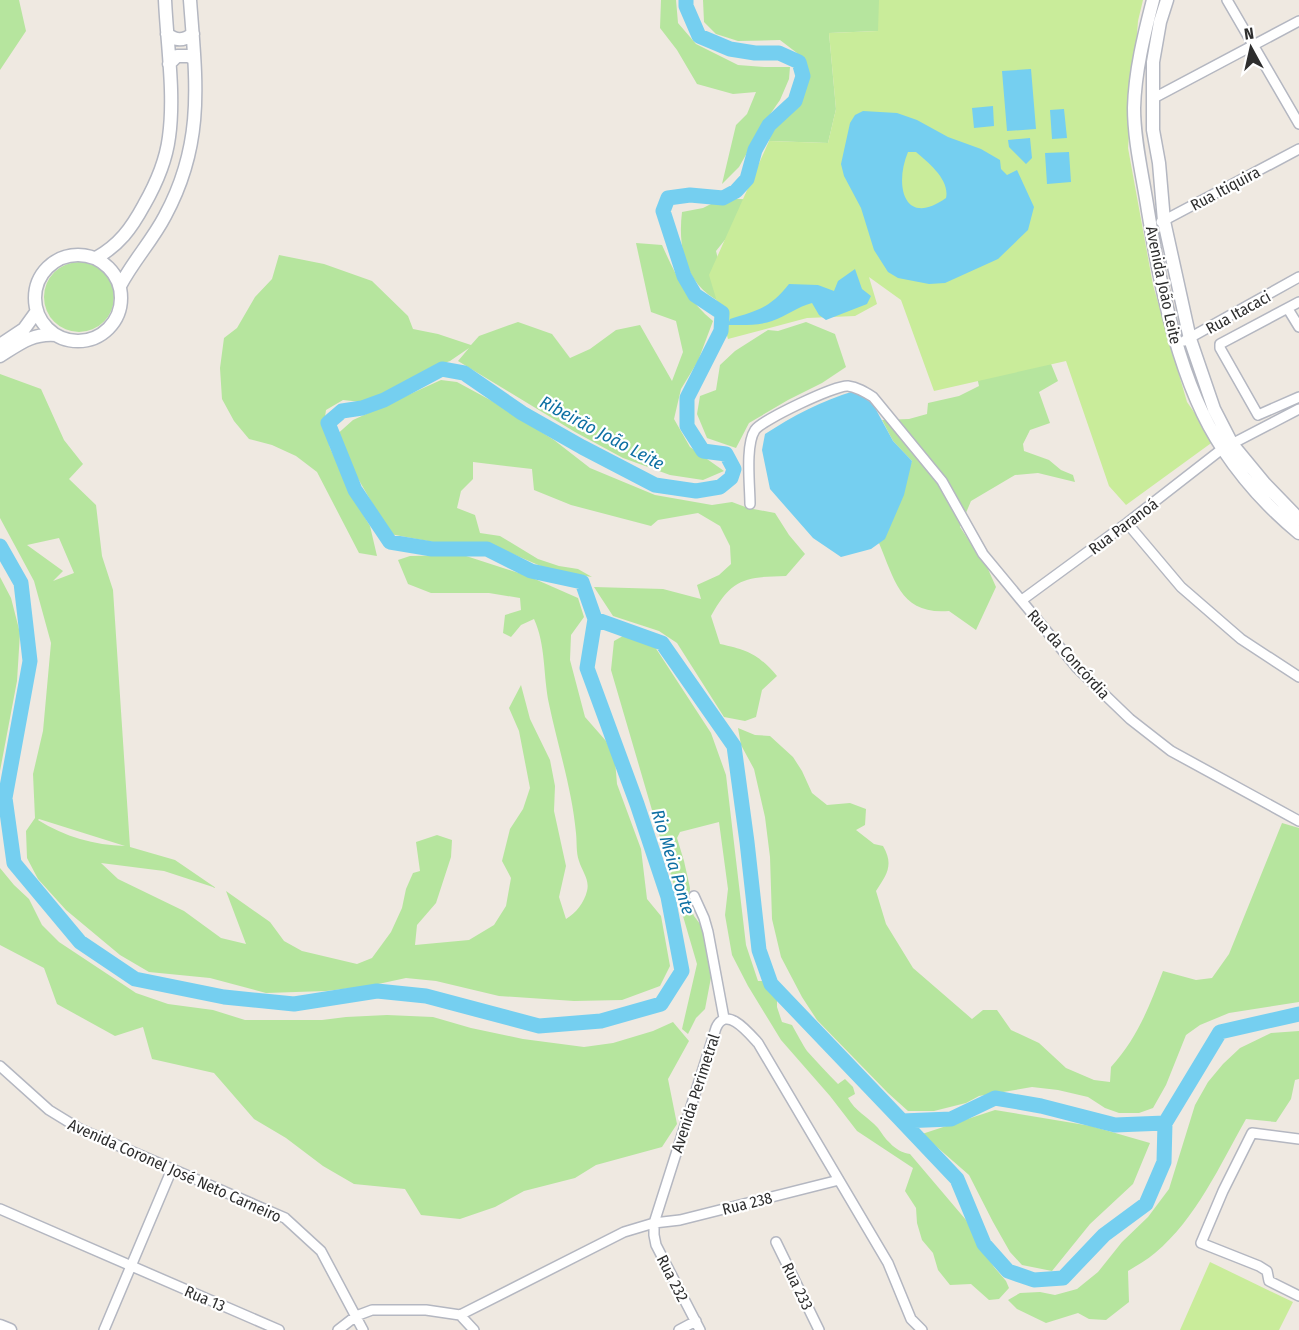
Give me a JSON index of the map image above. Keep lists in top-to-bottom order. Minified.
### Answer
{"streets":{"street":["Rua Itiquira","Avenida João Leite","Rua Itacaci","Rua Paranoá","Rua da Concórdia","Avenida Perimetral","Avenida Coronel José Neto Carneiro","Rua 238","Rua 232","Rua 233","Rua 13"]},"crossings":[["Rua Itiquira","Avenida João Leite"],["Avenida João Leite","Rua Itacaci"],["Avenida João Leite","Rua Paranoá"],["Rua Paranoá","Rua da Concórdia"],["Avenida Perimetral","Rua 238"],["Avenida Perimetral","Rua 232"],["Rua 238","Rua 232"]],"water":["Ribeirão João Leite","Rio Meia Ponte"],"north":"top"}
